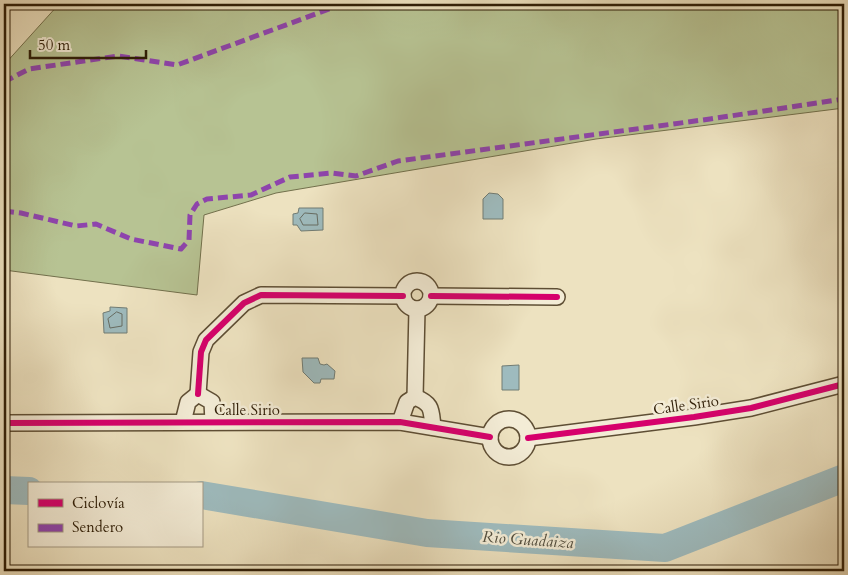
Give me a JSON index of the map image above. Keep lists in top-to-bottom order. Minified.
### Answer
{"streets":{"street":["Calle Sirio"]},"water":["Rio Guadaiza"],"legend":["Ciclovía","Sendero"],"scale_bar":"50 m"}
